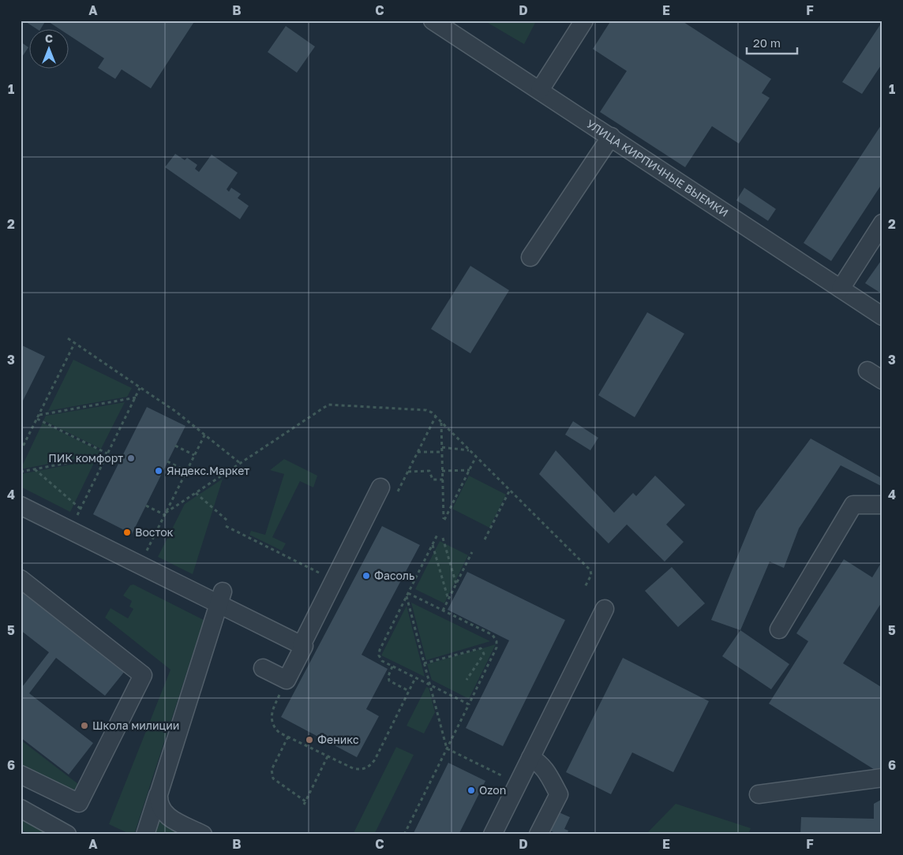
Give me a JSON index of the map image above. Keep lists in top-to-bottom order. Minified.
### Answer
{"streets":{"street":["УЛИЦА КИРПИЧНЫЕ ВЫЕМКИ"]},"places":["ПИК комфорт","Яндекс.Маркет","Восток","Фасоль","Школа милиции","Феникс","Ozon"],"scale_bar":"20 m","north":"top","grid":{"columns":["A","B","C","D","E","F"],"rows":["1","2","3","4","5","6"]}}
